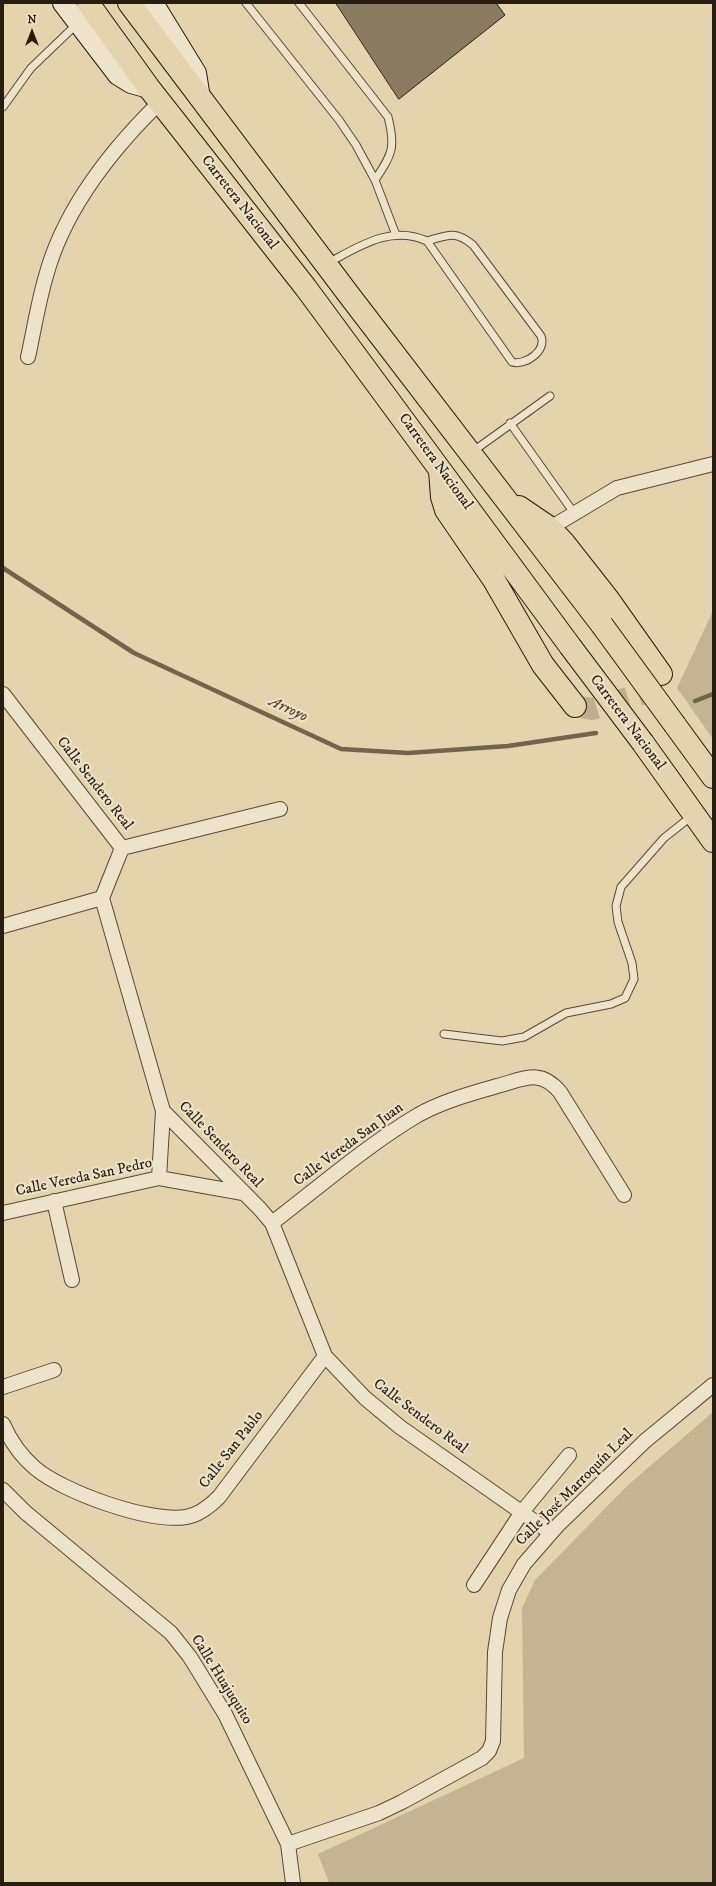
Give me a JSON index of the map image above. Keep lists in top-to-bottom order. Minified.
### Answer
{"streets":{"highway":["Carretera Nacional"],"street":["Calle Sendero Real","Calle Vereda San Juan","Calle Vereda San Pedro","Calle San Pablo","Calle José Marroquín Leal","Calle Huajuquito"]},"crossings":[["Calle Sendero Real","Calle Vereda San Juan"],["Calle Sendero Real","Calle Vereda San Pedro"],["Calle Sendero Real","Calle San Pablo"],["Calle Sendero Real","Calle José Marroquín Leal"],["Calle José Marroquín Leal","Calle Huajuquito"]],"water":["Arroyo"],"north":"top"}
